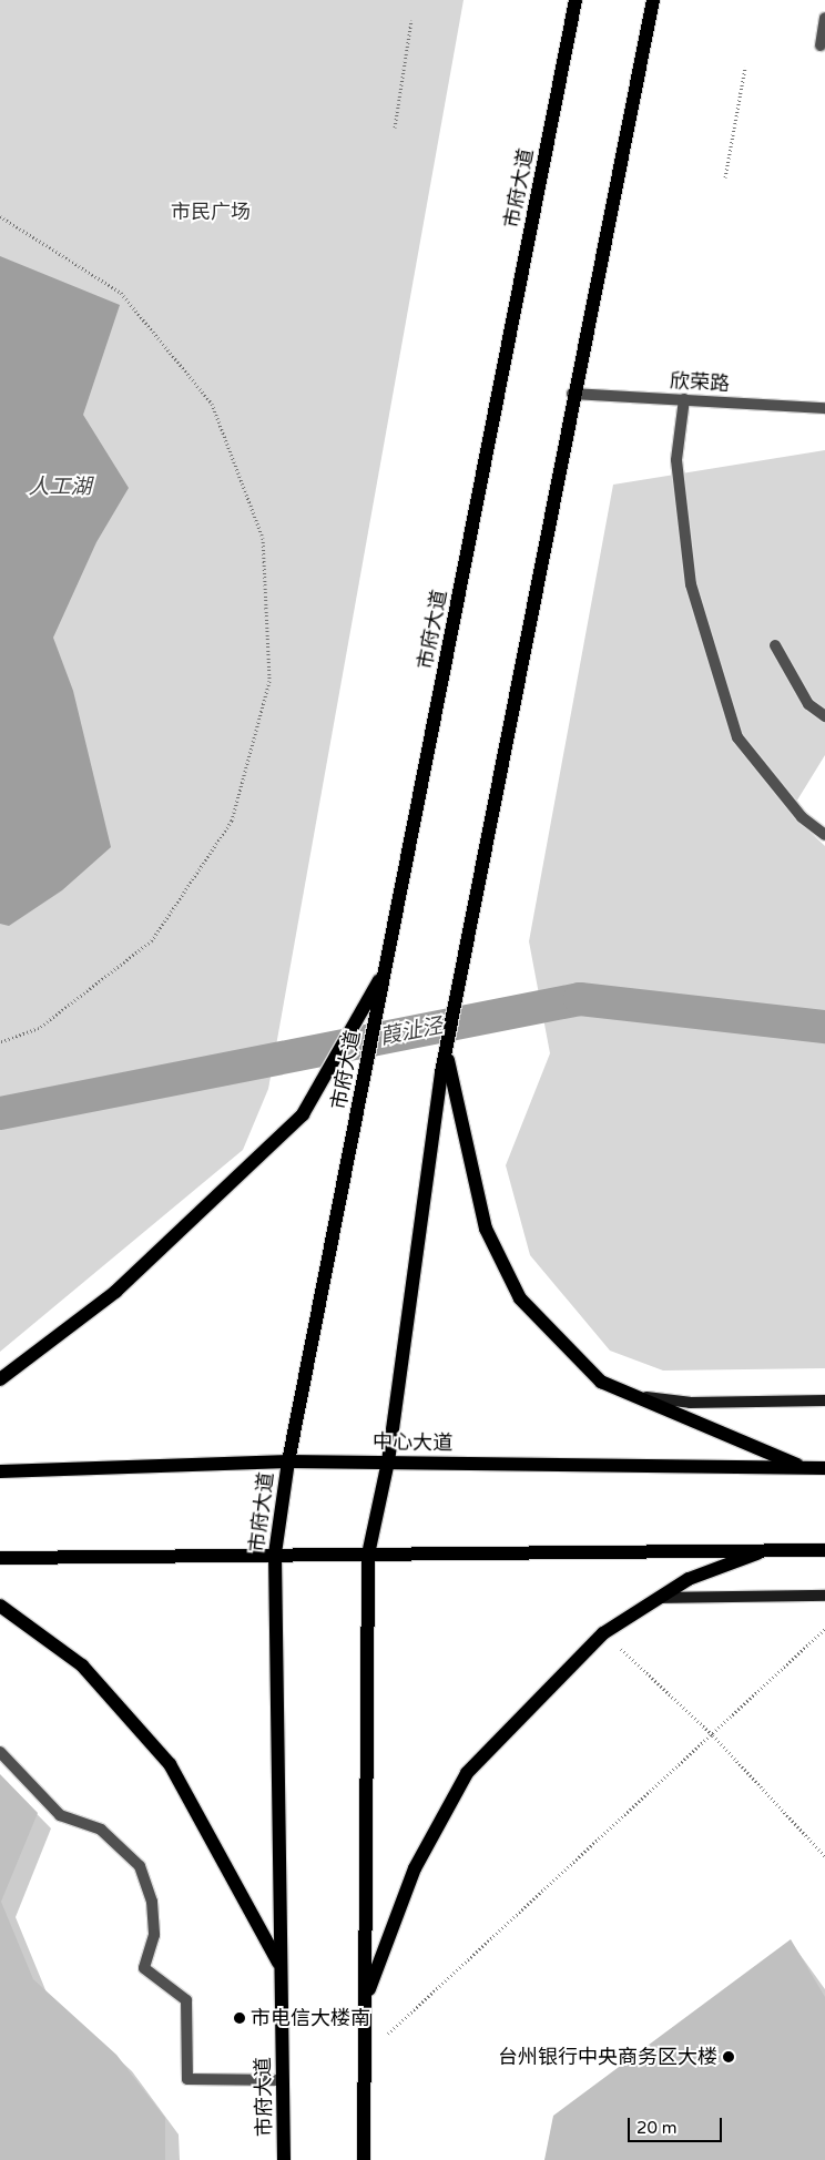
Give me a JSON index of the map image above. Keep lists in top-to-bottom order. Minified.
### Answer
{"streets":{"main road":["市府大道","中心大道"],"street":["欣荣路"]},"crossings":[["市府大道","中心大道"]],"water":["人工湖","葭沚泾"],"parks":["市民广场"],"places":["市电信大楼南","台州银行中央商务区大楼"],"scale_bar":"20 m"}
